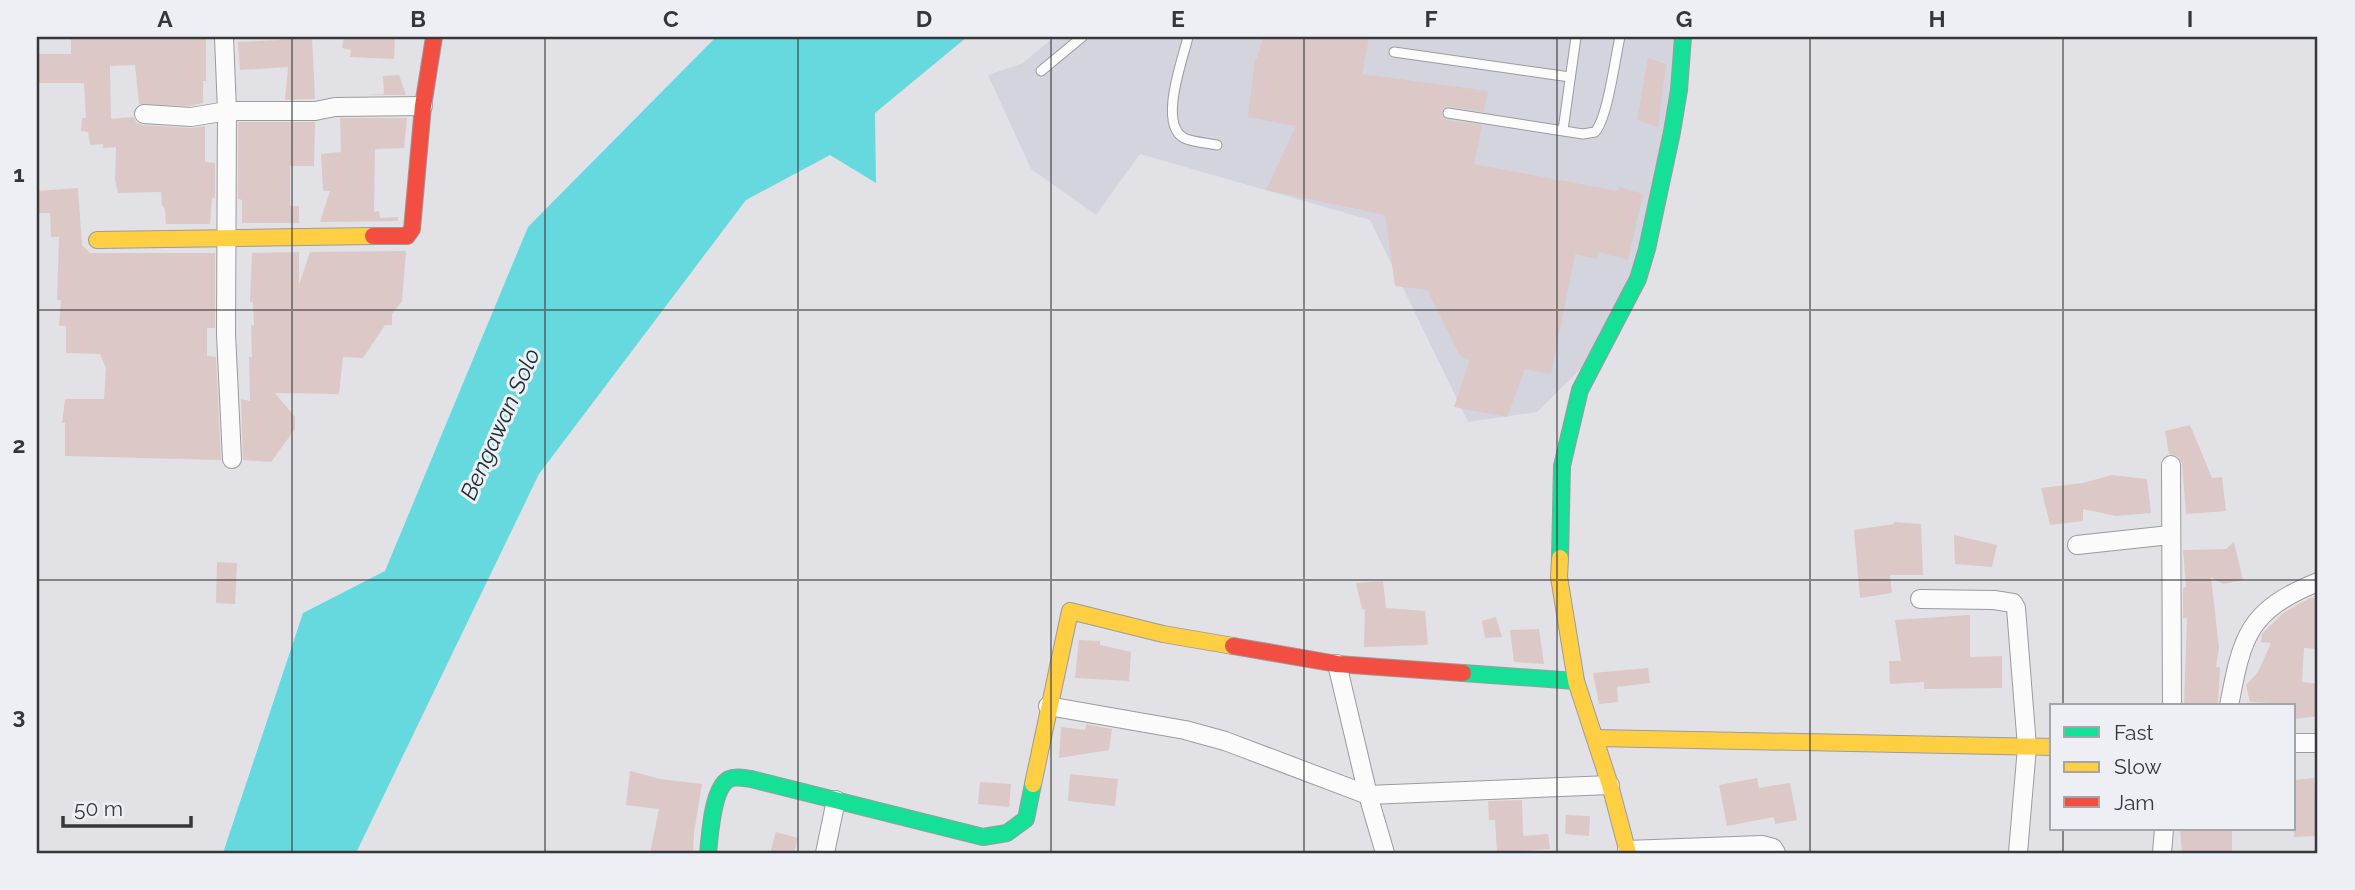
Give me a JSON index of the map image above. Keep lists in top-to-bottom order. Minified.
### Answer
{"water":["Bengawan Solo"],"legend":["Fast","Slow","Jam"],"scale_bar":"50 m","grid":{"columns":["A","B","C","D","E","F","G","H","I"],"rows":["1","2","3"]}}
